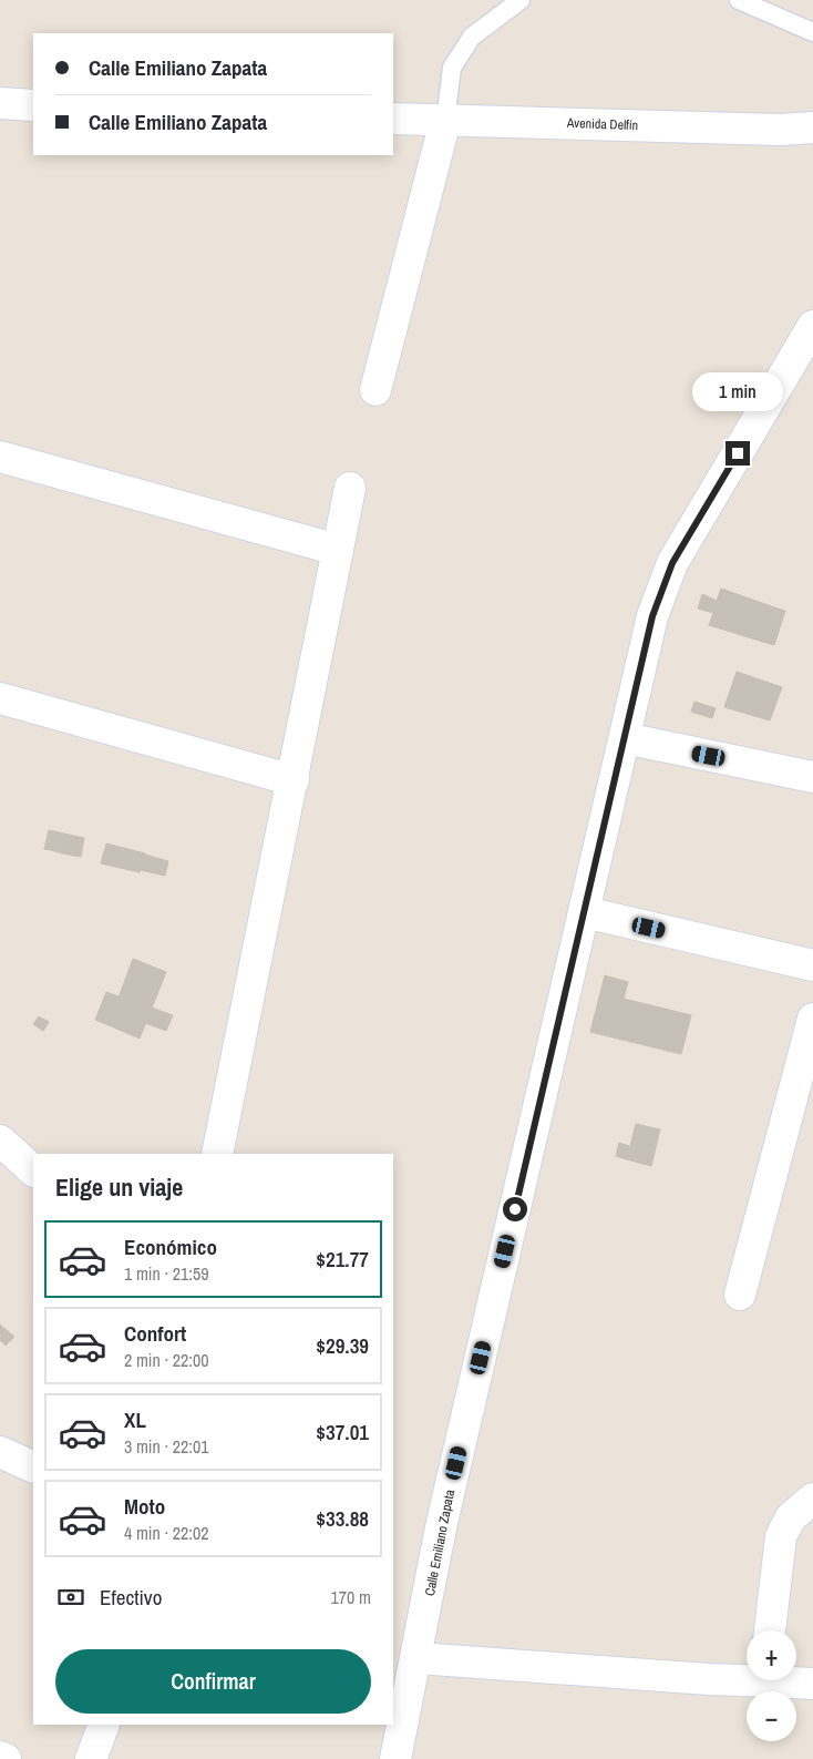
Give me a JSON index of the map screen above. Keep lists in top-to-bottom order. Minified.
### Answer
{"streets":{"street":["Avenida Delfín","Calle Emiliano Zapata"]},"page":{"banner":["Calle Emiliano Zapata","Calle Emiliano Zapata"],"bubble":"1 min","heading":"Elige un viaje","list":[{"name":"Económico","note":"1 min · 21:59","value":"$21.77"},{"name":"Confort","note":"2 min · 22:00","value":"$29.39"},{"name":"XL","note":"3 min · 22:01","value":"$37.01"},{"name":"Moto","note":"4 min · 22:02","value":"$33.88"}],"pay":["Efectivo","170 m"],"map_buttons":["+","−"],"buttons":"Confirmar"}}
